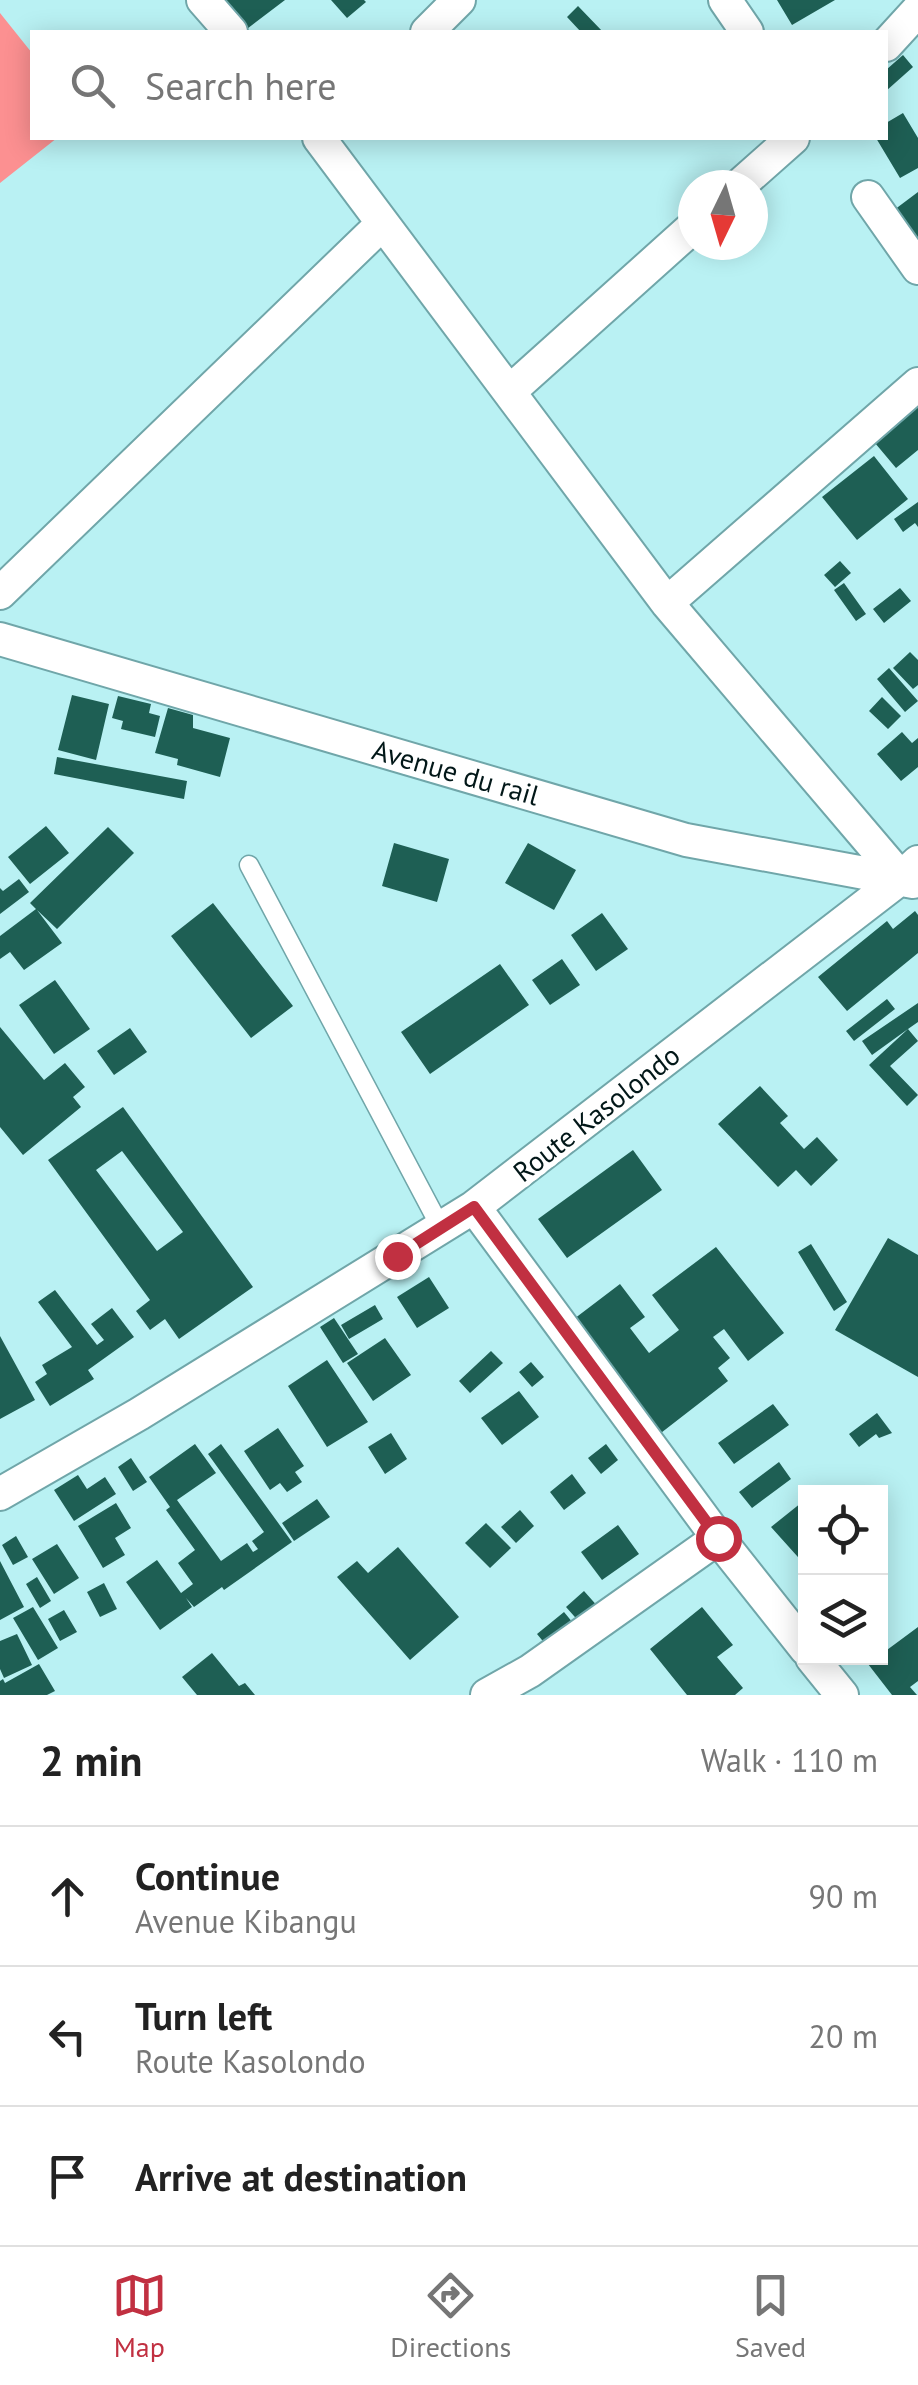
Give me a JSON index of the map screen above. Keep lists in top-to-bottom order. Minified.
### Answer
{"streets":{"street":["Avenue du rail","Route Kasolondo"]},"crossings":[["Avenue du rail","Route Kasolondo"]],"north":"bottom","page":{"search":"Search here","heading":["2 min","Walk · 110 m"],"list":[["Continue","Avenue Kibangu","90 m"],["Turn left","Route Kasolondo","20 m"],"Arrive at destination"],"nav":["Map","Directions","Saved"]}}
